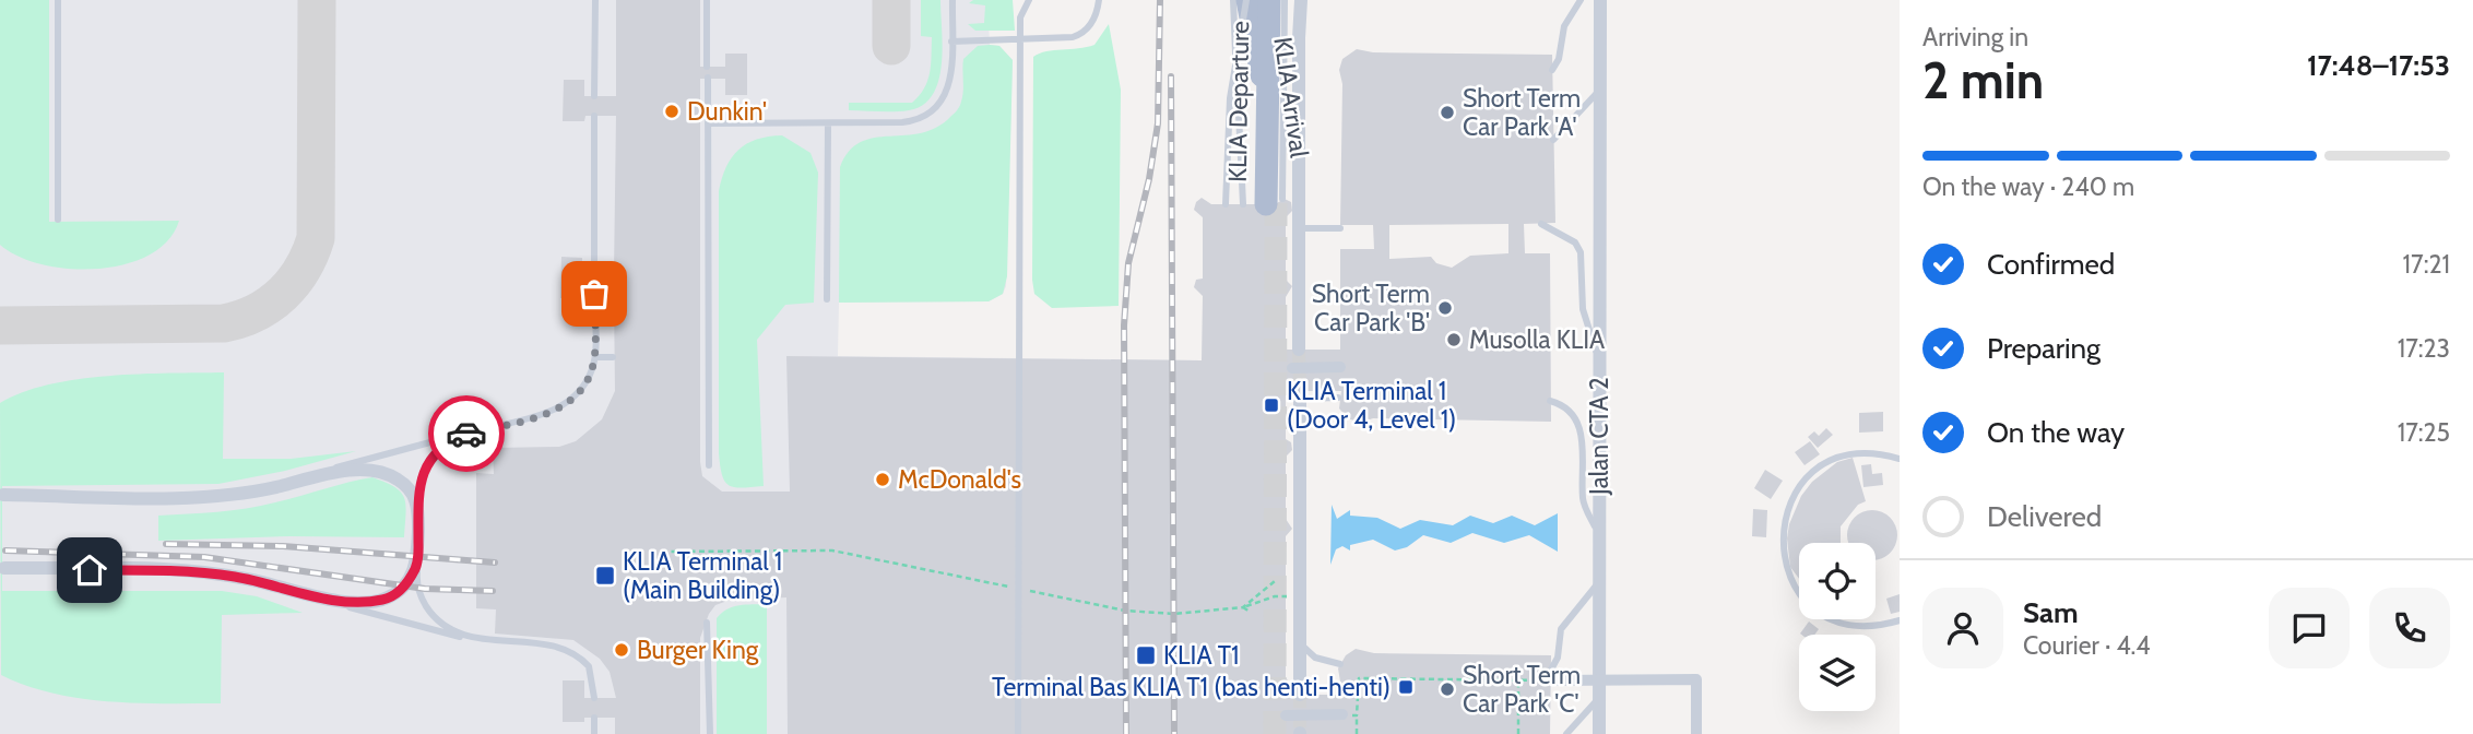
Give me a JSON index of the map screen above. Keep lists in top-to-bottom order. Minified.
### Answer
{"streets":{"main road":["KLIA Arrival","KLIA Departure"],"street":["Jalan CTA 2"]},"crossings":[["KLIA Arrival","KLIA Departure"]],"places":{"other":["Dunkin'","Short Term Car Park 'A'","Short Term Car Park 'B'","Musolla KLIA","McDonald's","Burger King","Short Term Car Park 'C'"],"transit":["KLIA Terminal 1 (Door 4, Level 1)","KLIA Terminal 1 (Main Building)","KLIA T1","Terminal Bas KLIA T1 (bas henti-henti)"]},"page":{"heading":["2 min","Arriving in","17:48–17:53"],"panel":["Sam","Courier · 4.4"],"bar":"On the way · 240 m","list":[["Confirmed","17:21"],["Preparing","17:23"],["On the way","17:25"],"Delivered"]}}
